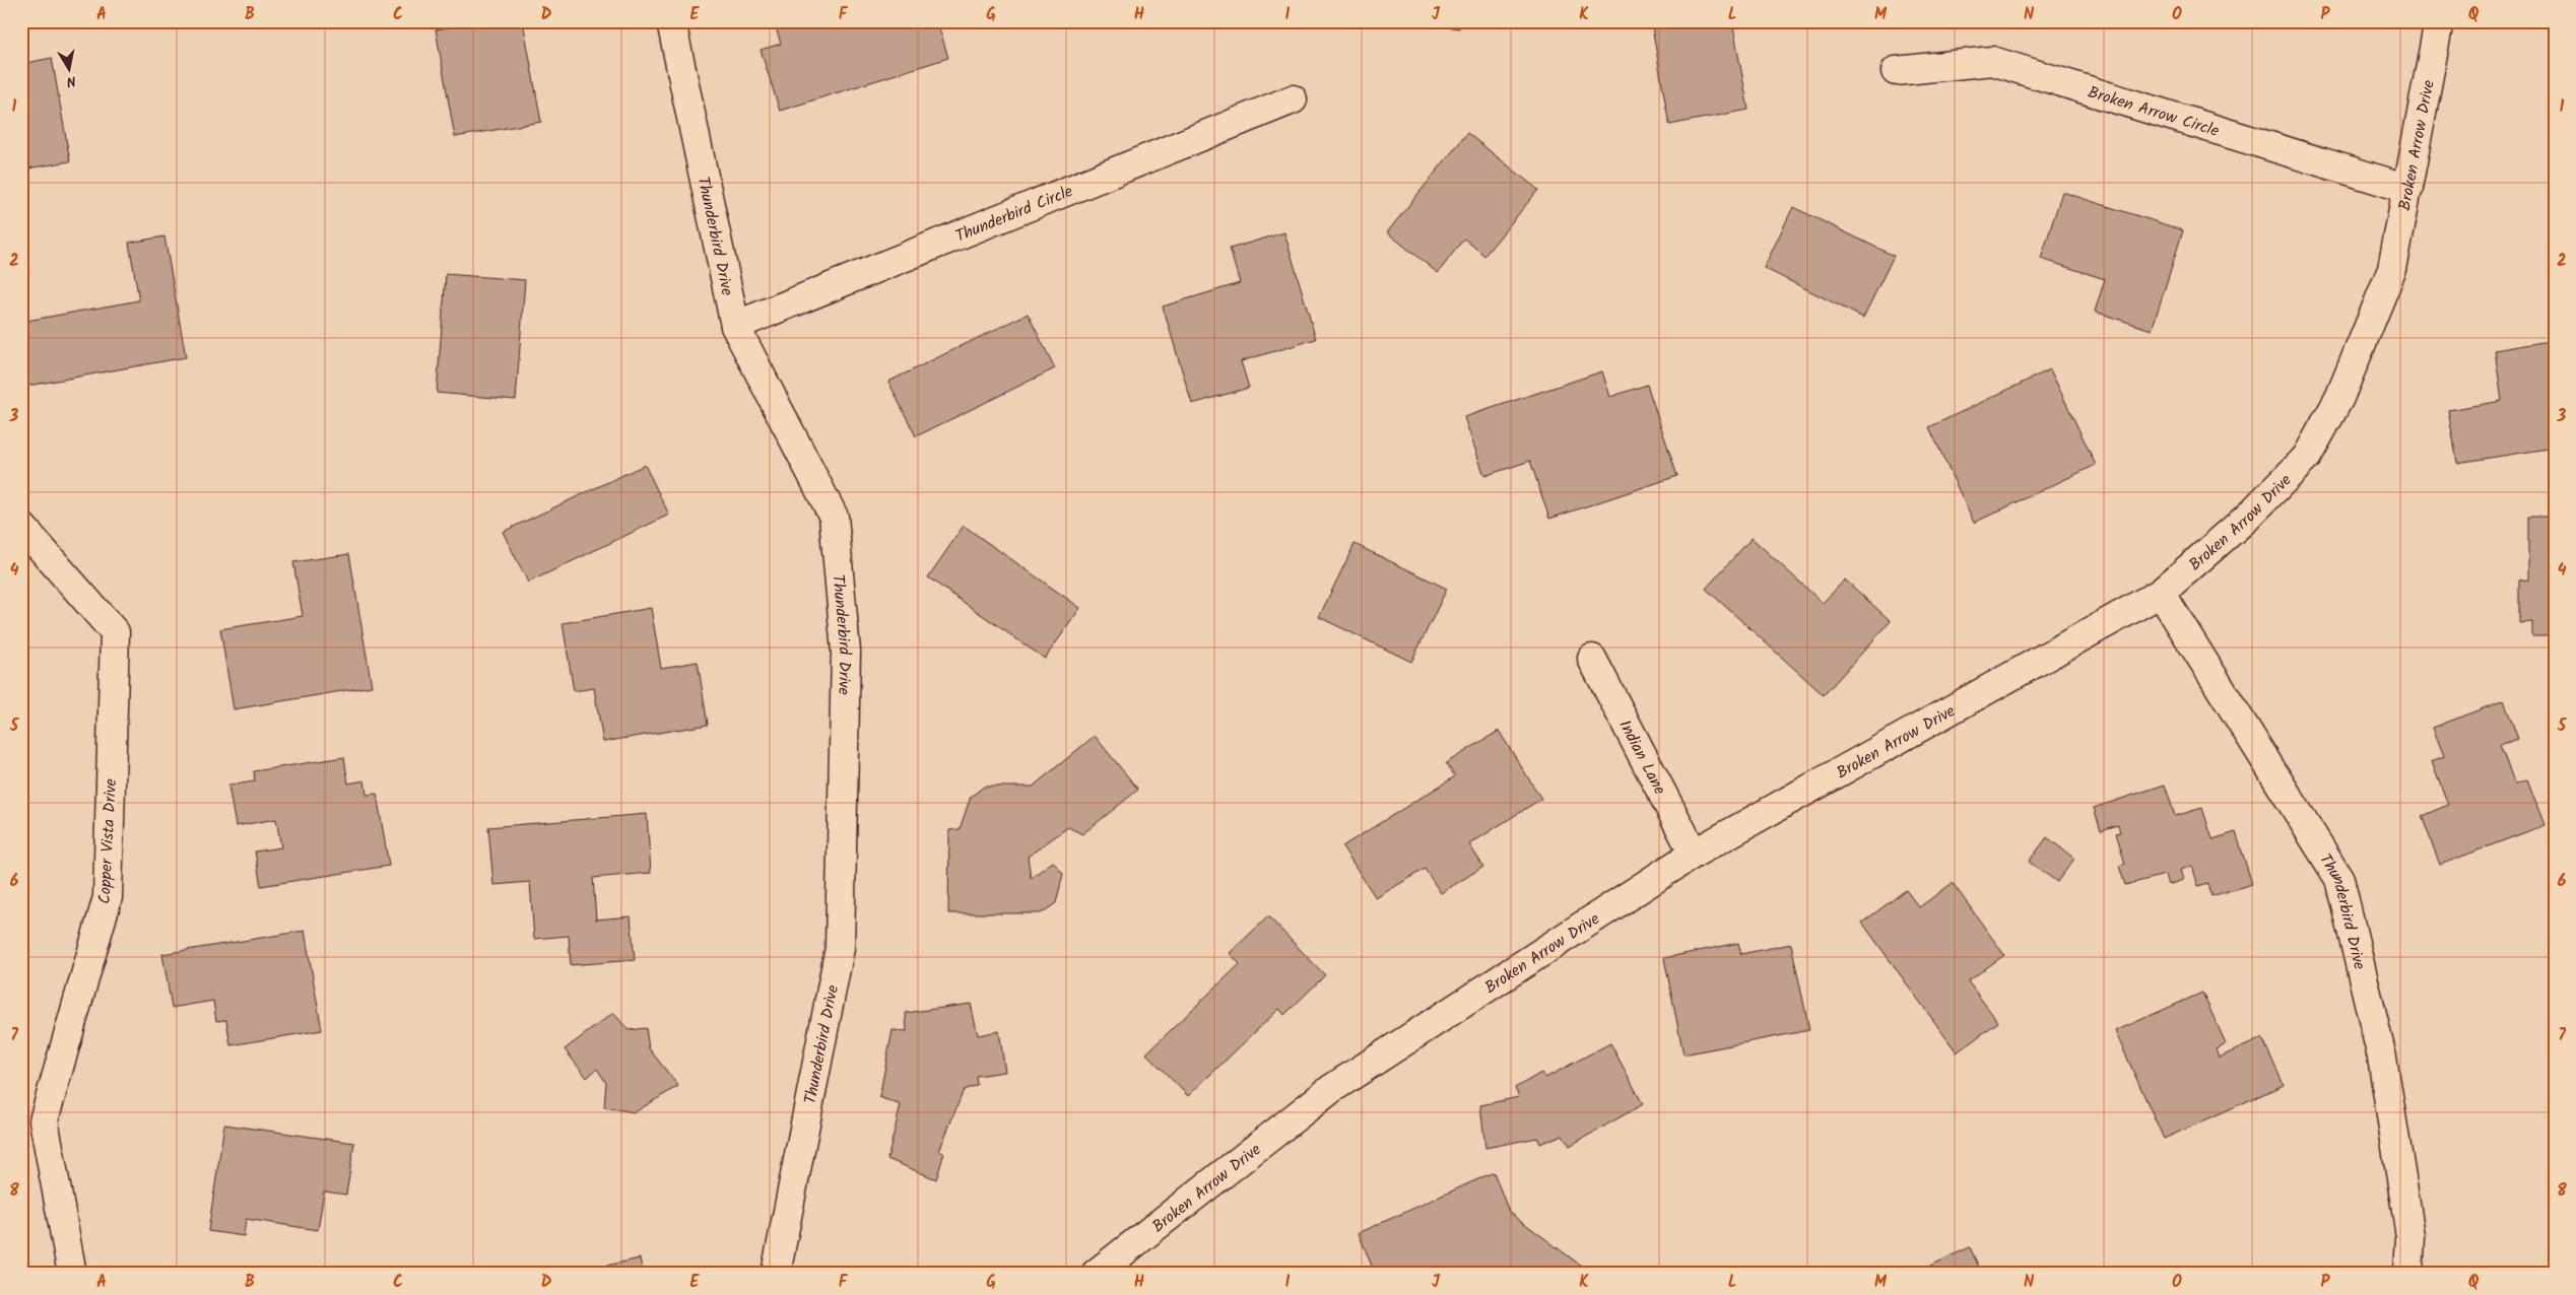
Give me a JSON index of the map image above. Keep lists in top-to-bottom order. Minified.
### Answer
{"streets":{"street":["Broken Arrow Circle","Broken Arrow Drive","Thunderbird Circle","Thunderbird Drive","Indian Lane","Copper Vista Drive"]},"crossings":[["Broken Arrow Circle","Broken Arrow Drive"],["Broken Arrow Drive","Thunderbird Drive"],["Broken Arrow Drive","Indian Lane"],["Thunderbird Circle","Thunderbird Drive"]],"north":"bottom","grid":{"columns":["A","B","C","D","E","F","G","H","I","J","K","L","M","N","O","P","Q"],"rows":["1","2","3","4","5","6","7","8"]}}
